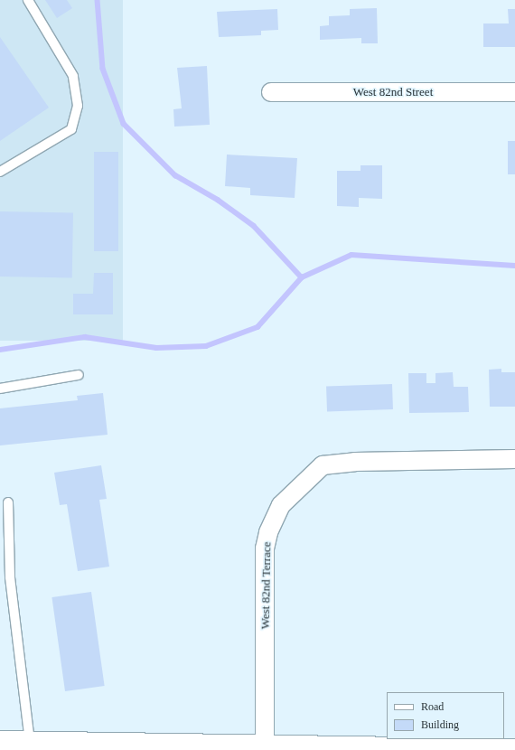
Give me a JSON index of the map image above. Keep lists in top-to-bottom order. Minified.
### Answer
{"streets":{"street":["West 82nd Street","West 82nd Terrace"]},"legend":["Road","Building"]}
